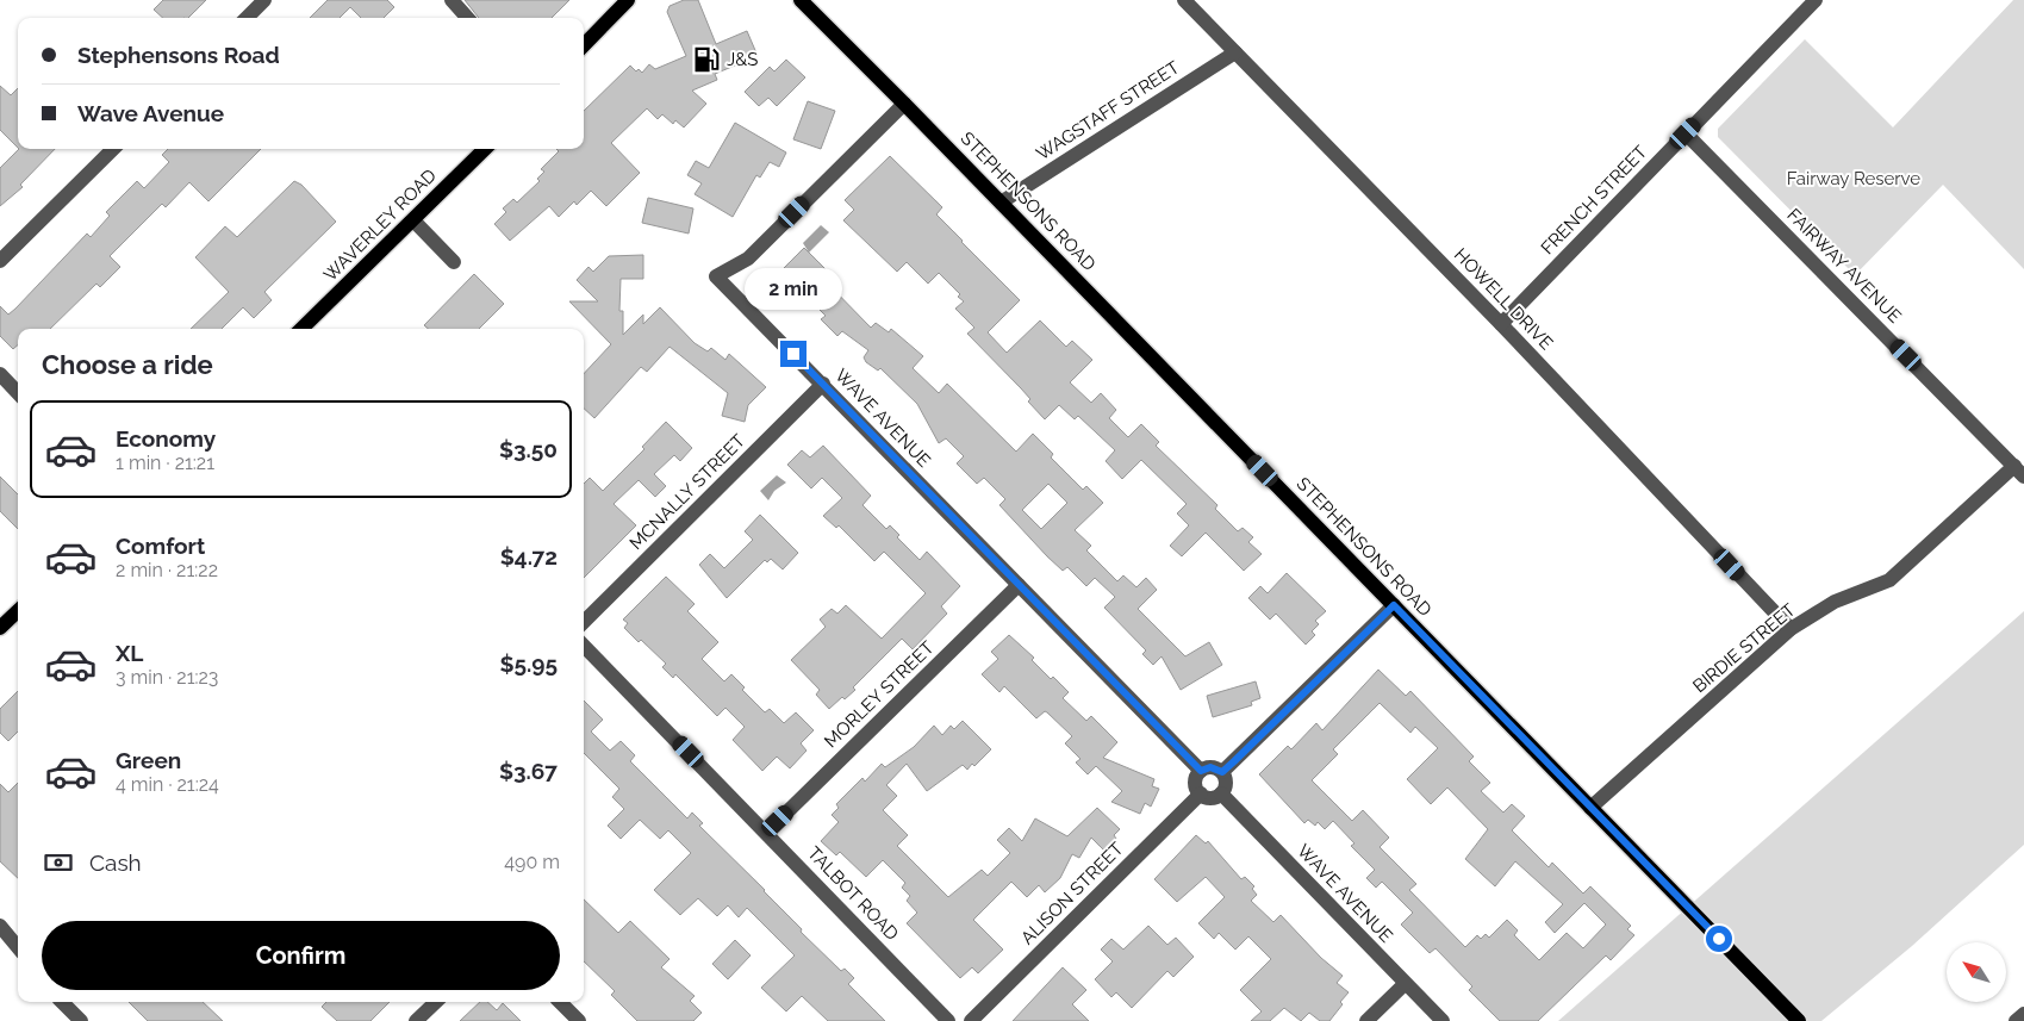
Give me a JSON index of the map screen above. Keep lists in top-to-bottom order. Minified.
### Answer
{"streets":{"main road":["STEPHENSONS ROAD","WAVERLEY ROAD"],"street":["WAGSTAFF STREET","FRENCH STREET","FAIRWAY AVENUE","HOWELL DRIVE","WAVE AVENUE","MCNALLY STREET","BIRDIE STREET","MORLEY STREET","TALBOT ROAD","ALISON STREET"]},"crossings":[["WAGSTAFF STREET","STEPHENSONS ROAD"],["WAGSTAFF STREET","HOWELL DRIVE"],["FRENCH STREET","FAIRWAY AVENUE"],["FRENCH STREET","HOWELL DRIVE"],["STEPHENSONS ROAD","WAVE AVENUE"],["STEPHENSONS ROAD","BIRDIE STREET"],["FAIRWAY AVENUE","BIRDIE STREET"],["HOWELL DRIVE","BIRDIE STREET"],["WAVE AVENUE","MCNALLY STREET"],["WAVE AVENUE","MORLEY STREET"],["WAVE AVENUE","ALISON STREET"],["MORLEY STREET","TALBOT ROAD"]],"parks":["Fairway Reserve"],"places":{"fuel station":["J&S"]},"north":"top left","page":{"banner":["Stephensons Road","Wave Avenue"],"bubble":"2 min","heading":"Choose a ride","list":[{"name":"Economy","note":"1 min · 21:21","value":"$3.50"},{"name":"Comfort","note":"2 min · 21:22","value":"$4.72"},{"name":"XL","note":"3 min · 21:23","value":"$5.95"},{"name":"Green","note":"4 min · 21:24","value":"$3.67"}],"pay":["Cash","490 m"],"buttons":"Confirm"}}
